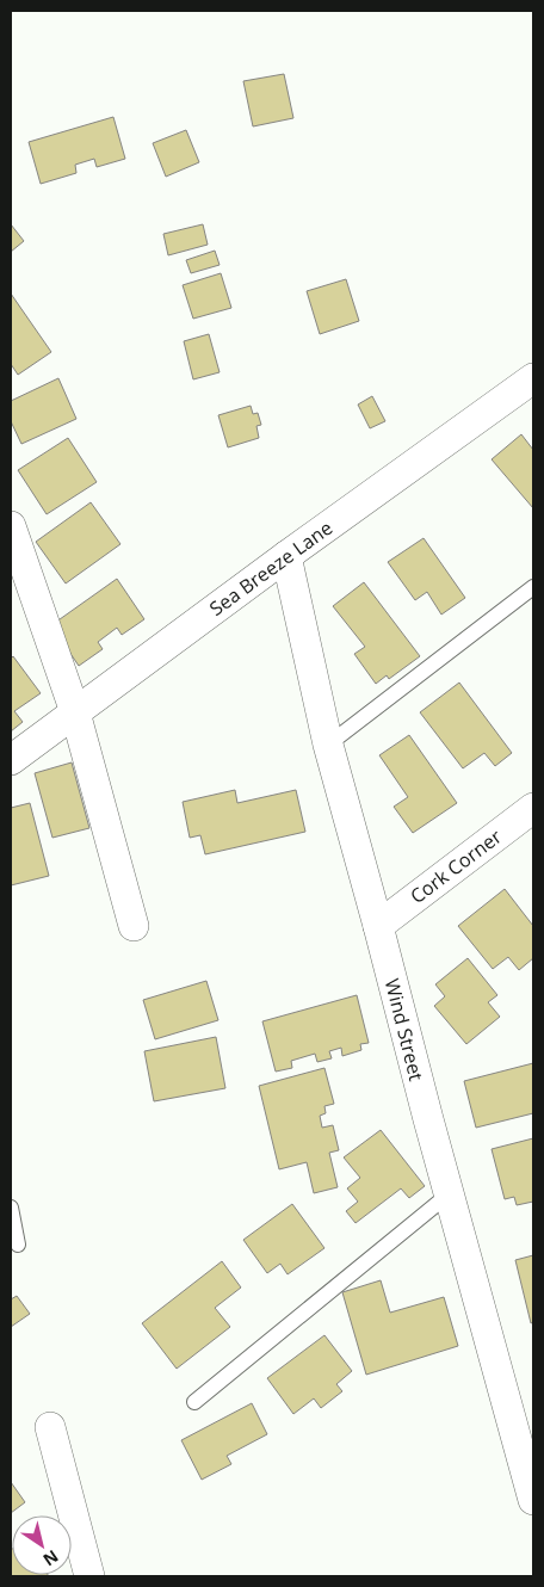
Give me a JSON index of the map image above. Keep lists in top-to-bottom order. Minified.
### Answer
{"streets":{"street":["Sea Breeze Lane","Cork Corner","Wind Street"]},"crossings":[["Sea Breeze Lane","Wind Street"],["Cork Corner","Wind Street"]],"north":"bottom right"}
